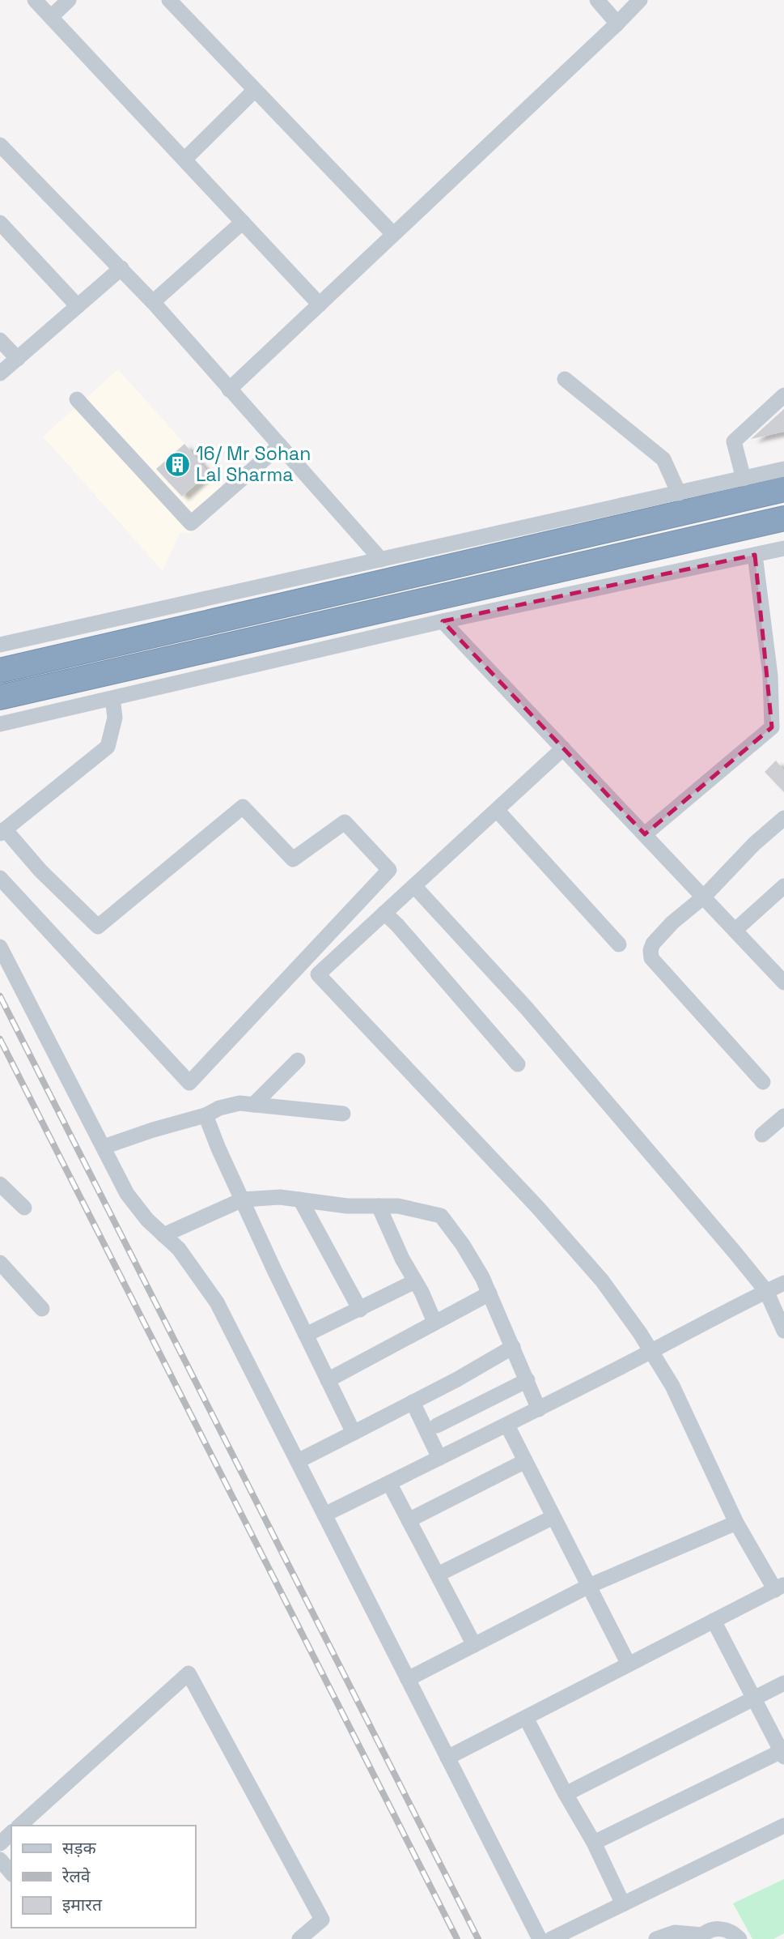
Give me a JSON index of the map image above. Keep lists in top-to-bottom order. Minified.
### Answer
{"places":{"building":["16/ Mr Sohan Lal Sharma"]},"legend":["सड़क","रेलवे","इमारत"]}
